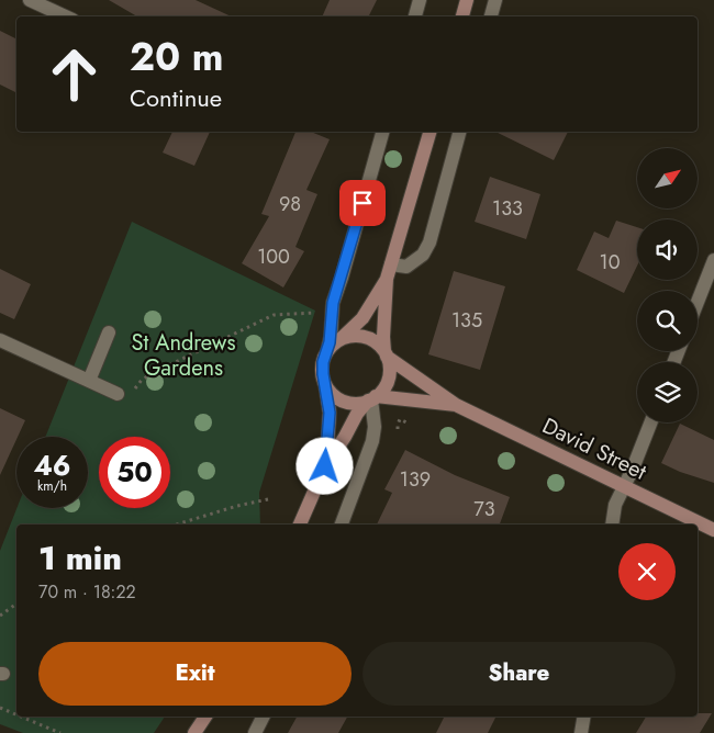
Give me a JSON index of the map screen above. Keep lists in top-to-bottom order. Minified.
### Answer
{"streets":{"main road":["David Street"]},"parks":["St Andrews Gardens"],"house_numbers":["98","133","100","10","135","139","73"],"north":"top right","page":{"turn":["20 m","Continue"],"speed":"46 km/h","limit":"50","heading":["1 min","70 m · 18:22"],"buttons":["Exit","Share"]}}
